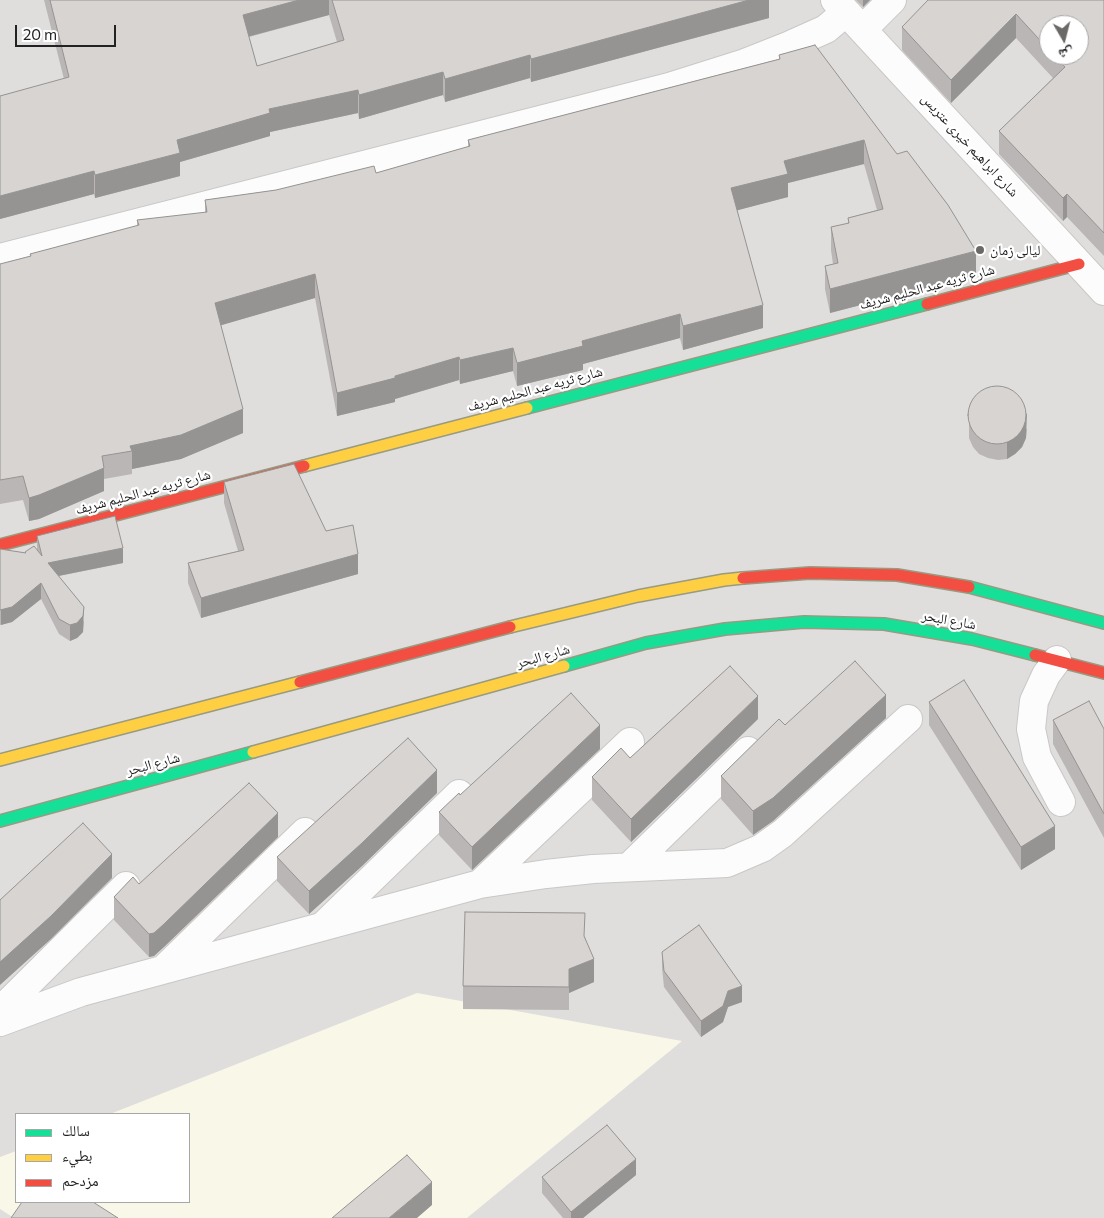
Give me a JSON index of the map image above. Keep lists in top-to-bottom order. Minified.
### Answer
{"streets":{"main road":["شارع ثريه عبد الحليم شريف","شارع البحر"],"street":["شارع ابراهيم خيرى عتريس"]},"crossings":[["شارع ابراهيم خيرى عتريس","شارع ثريه عبد الحليم شريف"]],"places":["ليالى زمان"],"legend":["سالك","بطيء","مزدحم"],"scale_bar":"20 m","north":"bottom"}
